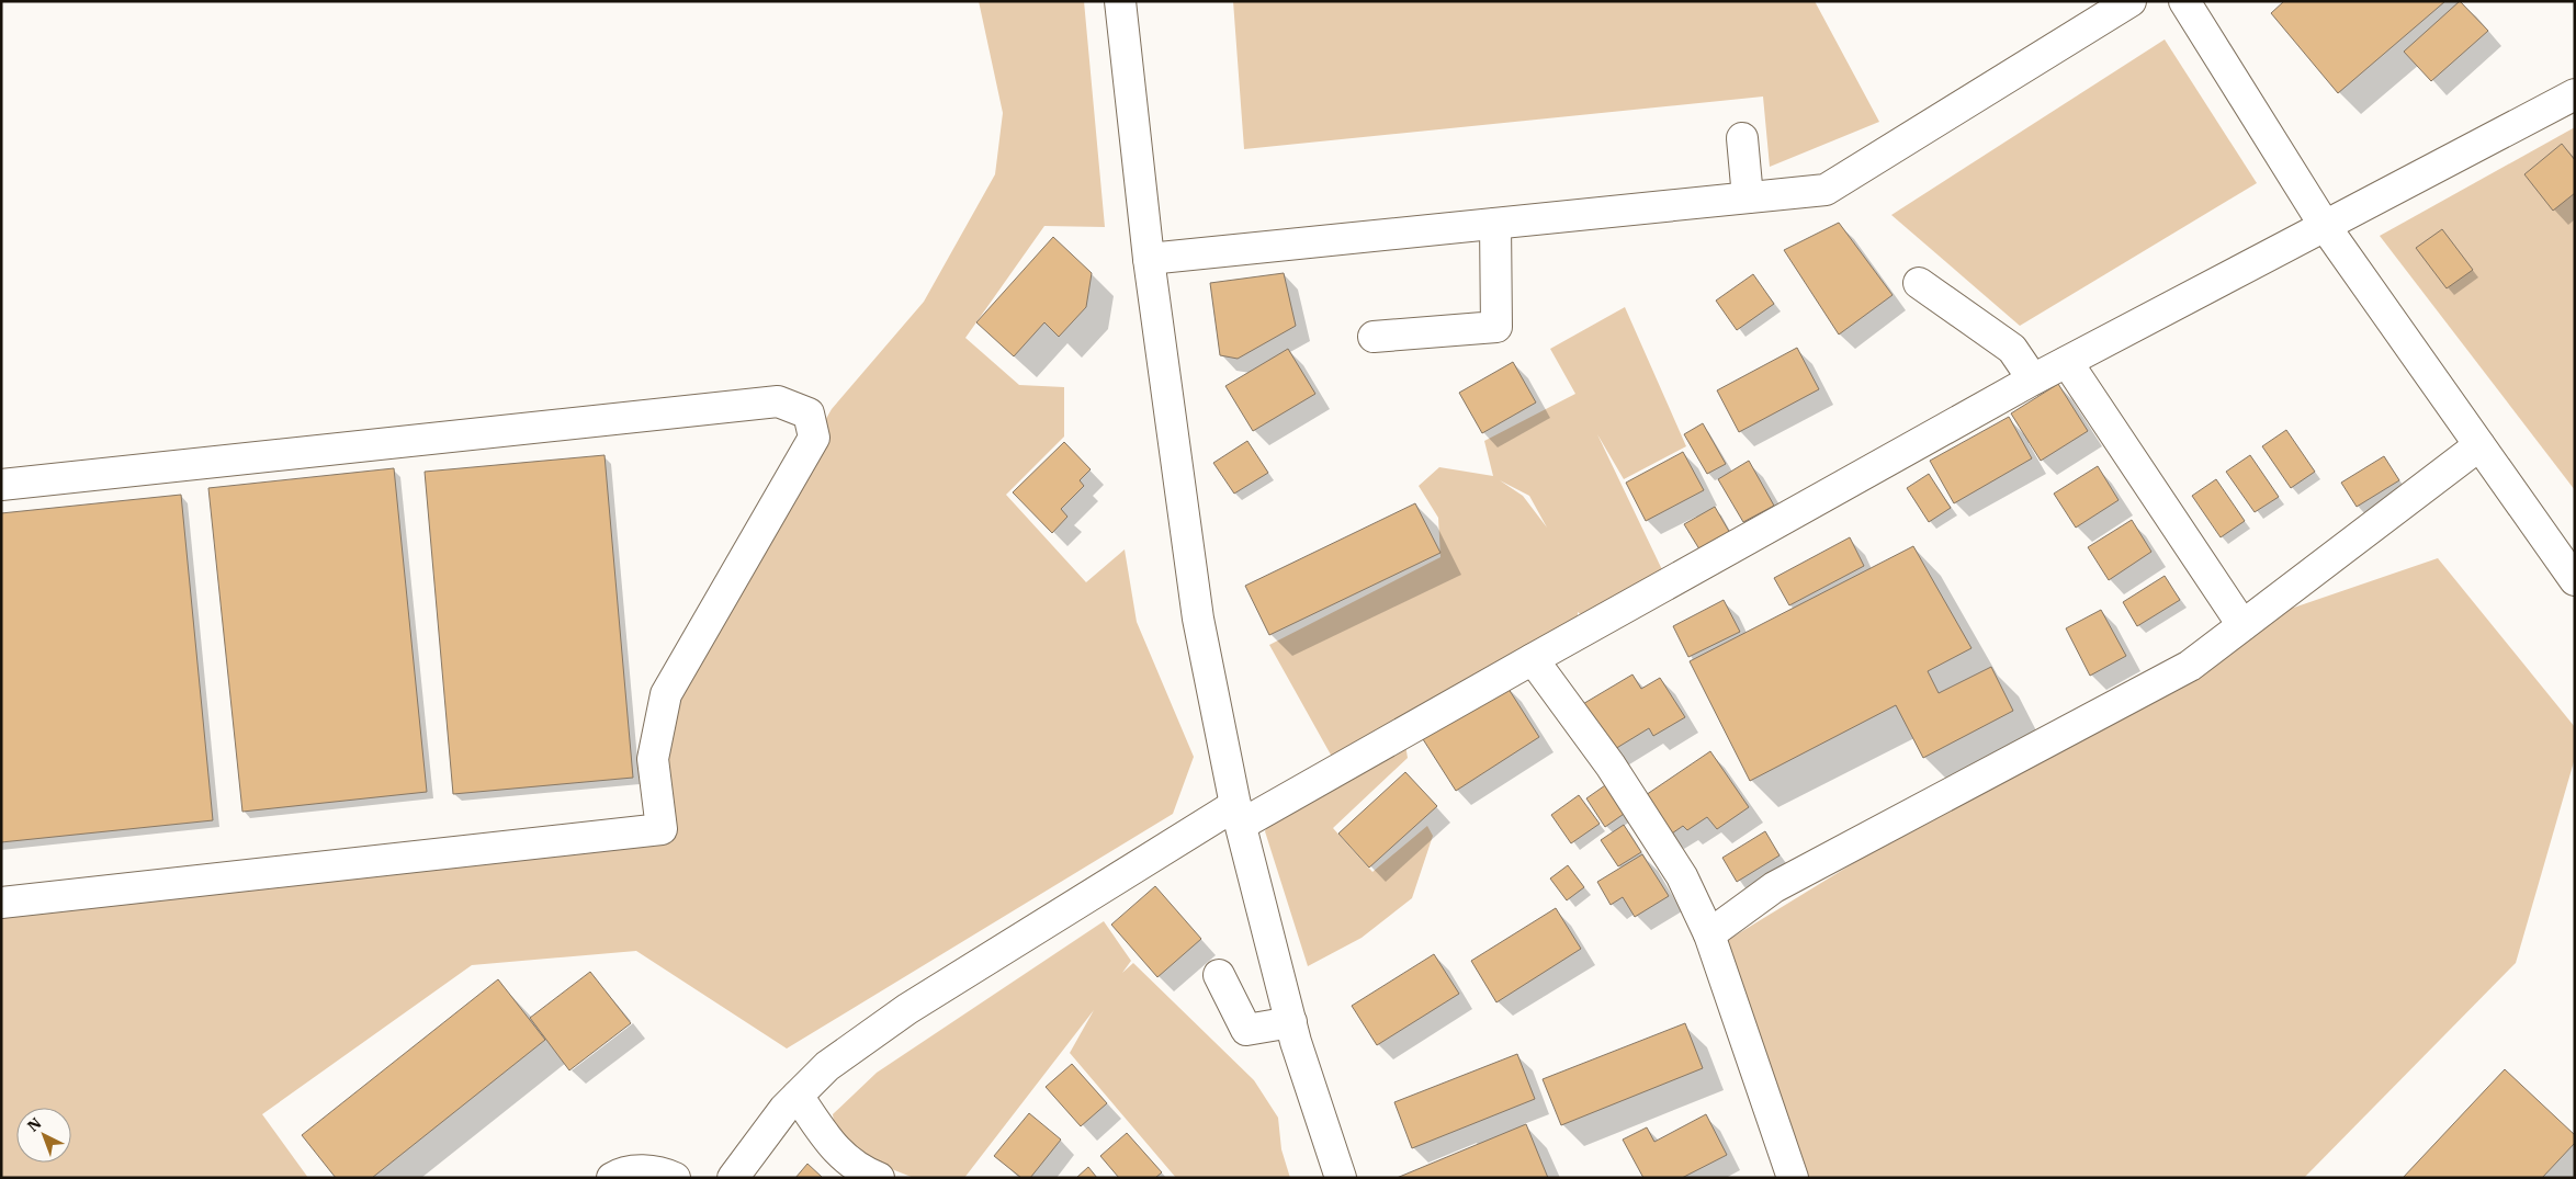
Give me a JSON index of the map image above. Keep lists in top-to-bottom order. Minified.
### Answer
{"north":"top left"}
